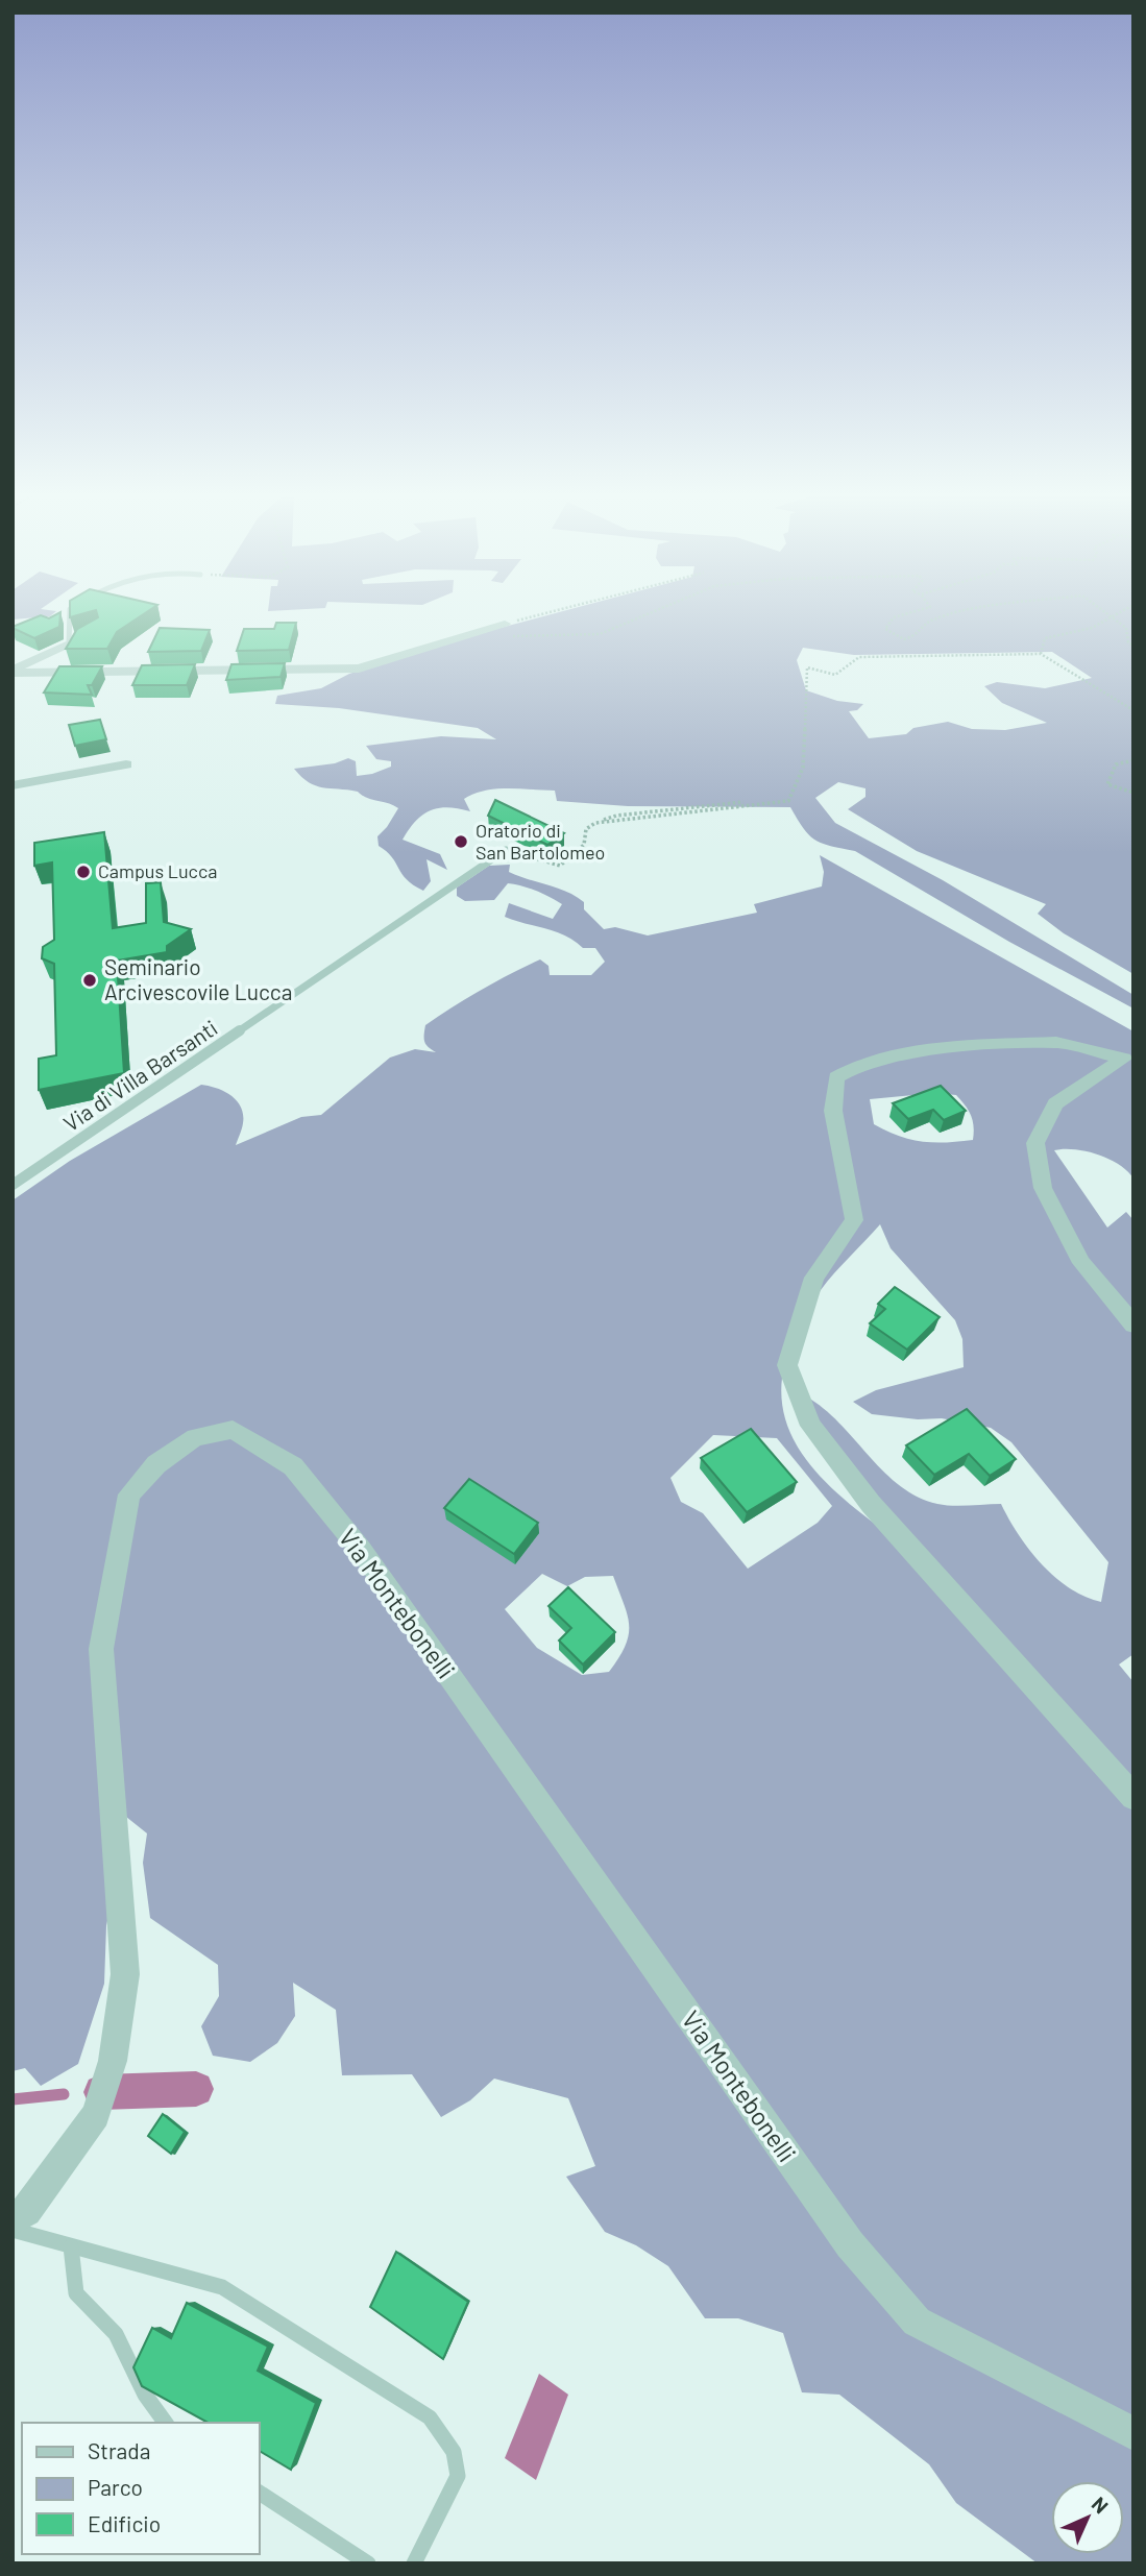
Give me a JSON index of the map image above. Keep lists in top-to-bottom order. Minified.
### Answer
{"streets":{"street":["Via Montebonelli"],"lane":["Via di Villa Barsanti"]},"places":["Oratorio di San Bartolomeo","Campus Lucca","Seminario Arcivescovile Lucca"],"legend":["Strada","Parco","Edificio"],"north":"top right"}
